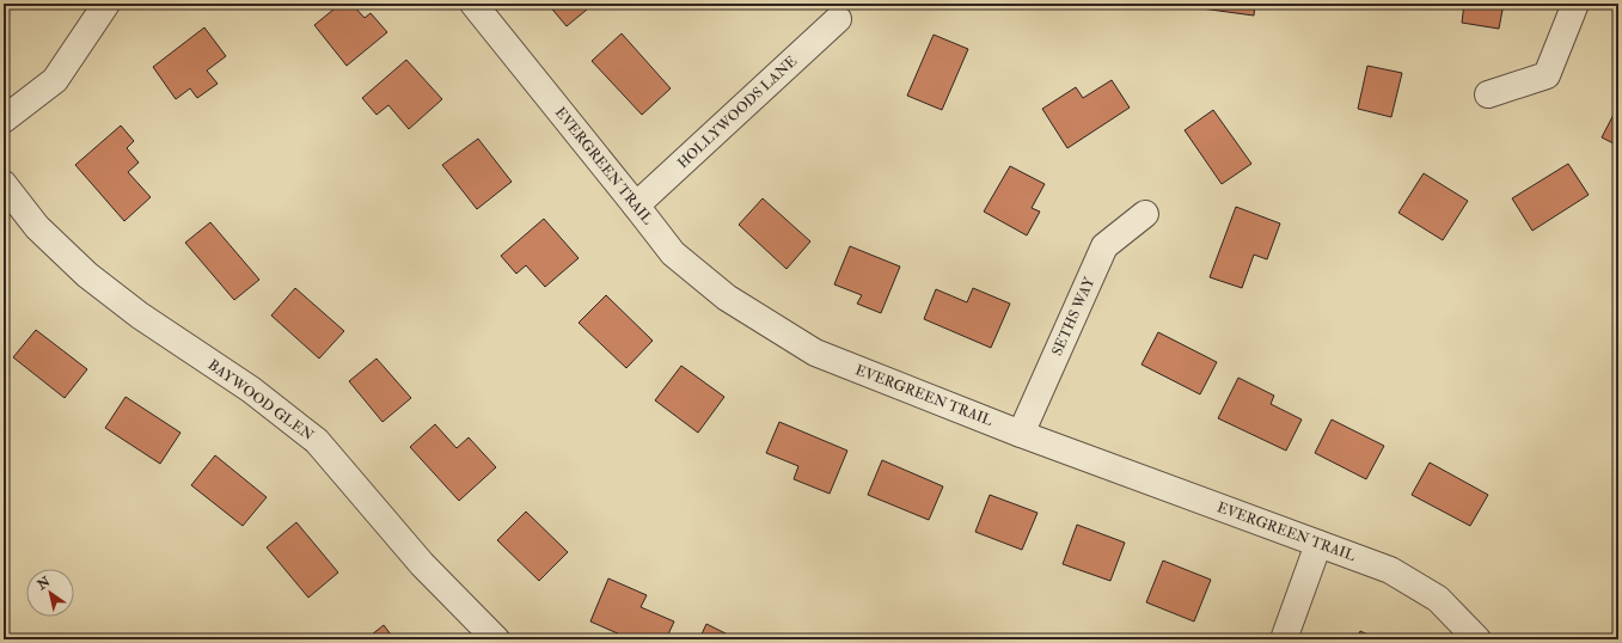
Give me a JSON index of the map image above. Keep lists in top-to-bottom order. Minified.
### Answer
{"streets":{"street":["HOLLYWOODS LANE","EVERGREEN TRAIL","SETHS WAY","BAYWOOD GLEN"]},"crossings":[["HOLLYWOODS LANE","EVERGREEN TRAIL"],["EVERGREEN TRAIL","SETHS WAY"]],"north":"top left"}
